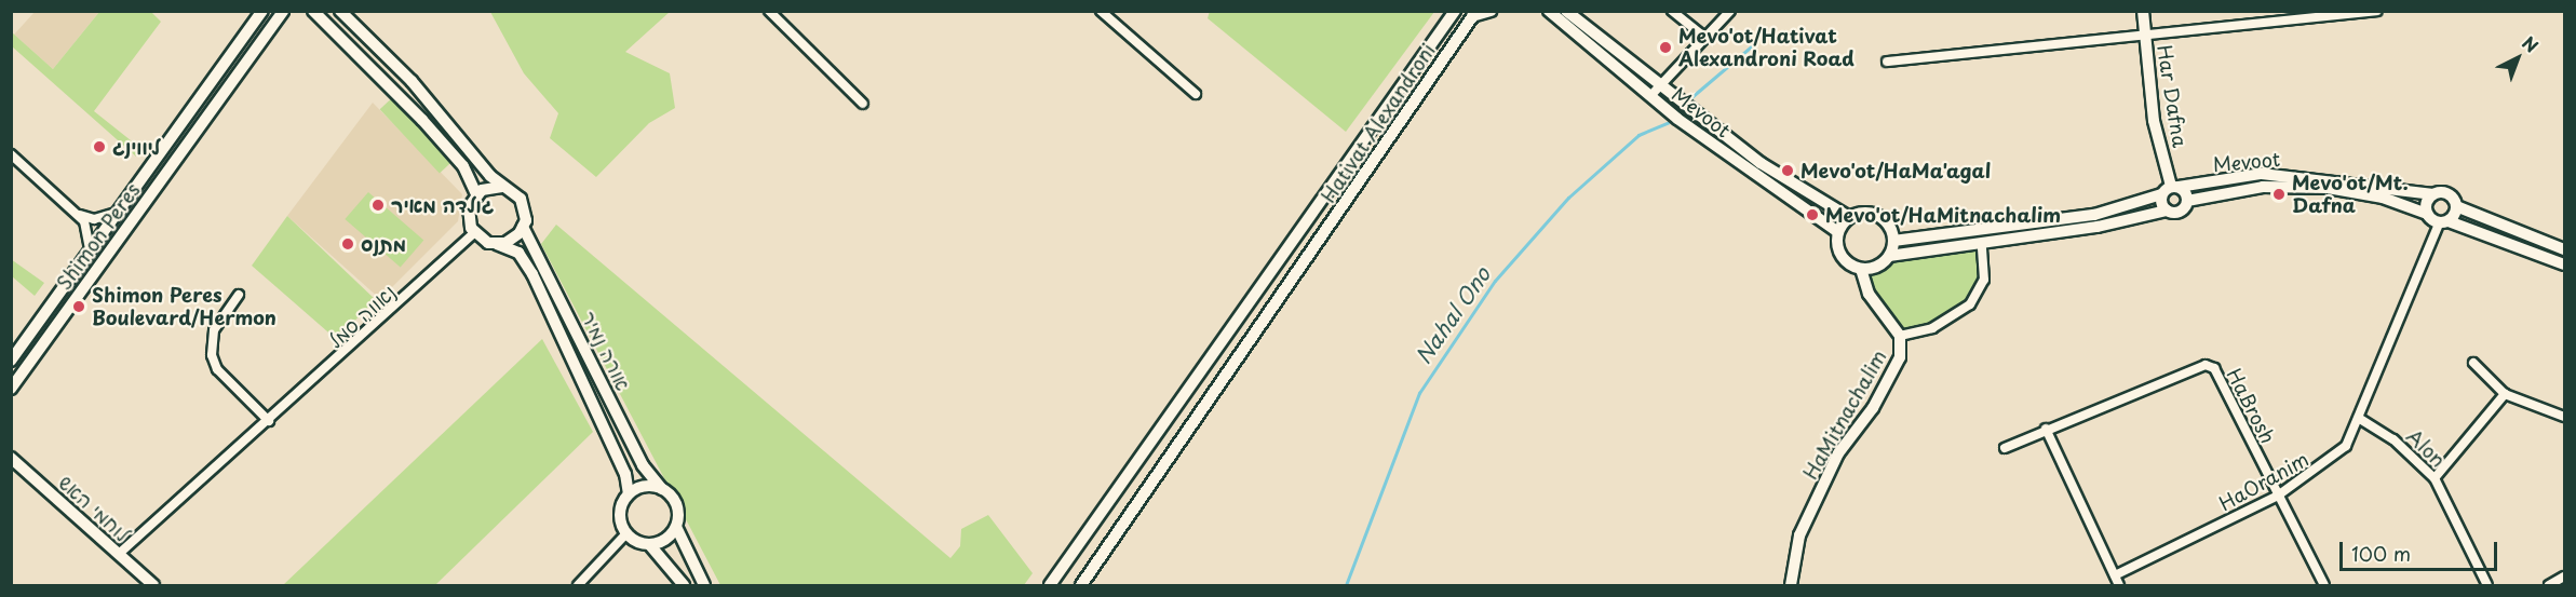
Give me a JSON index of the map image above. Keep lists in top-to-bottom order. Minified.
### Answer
{"streets":{"street":["Har Dafna","Mevoot","Hativat Alexandroni","Shimon Peres","נאווה סמל","אורה נמיר","HaBrosh","HaMitnachalim","Alon","HaOranim","לוחמי האש"]},"crossings":[["Har Dafna","Mevoot"],["Mevoot","HaMitnachalim"],["Mevoot","HaOranim"],["נאווה סמל","אורה נמיר"],["נאווה סמל","לוחמי האש"],["HaBrosh","HaOranim"],["Alon","HaOranim"]],"water":["Nahal Ono"],"places":["Mevo'ot/Hativat Alexandroni Road","ליווינג","Mevo'ot/HaMa'agal","Mevo'ot/Mt. Dafna","גולדה מאיר","Mevo'ot/HaMitnachalim","מתנס","Shimon Peres Boulevard/Hermon"],"scale_bar":"100 m","north":"top right"}
